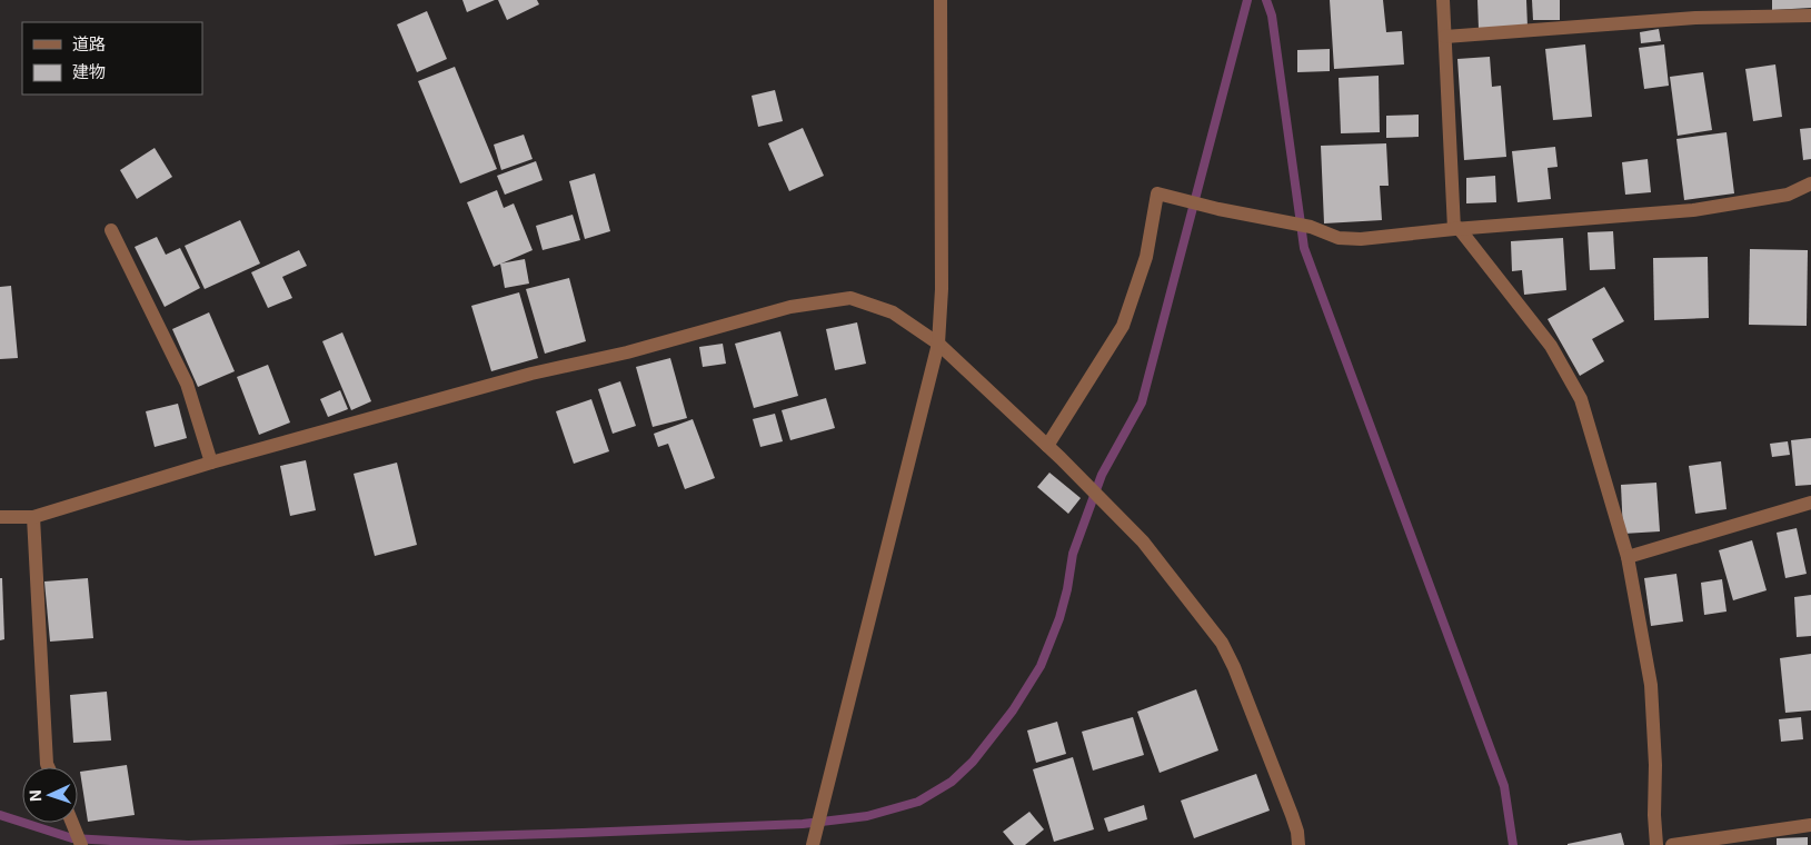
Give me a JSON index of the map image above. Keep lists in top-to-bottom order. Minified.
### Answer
{"legend":["道路","建物"],"north":"left"}
